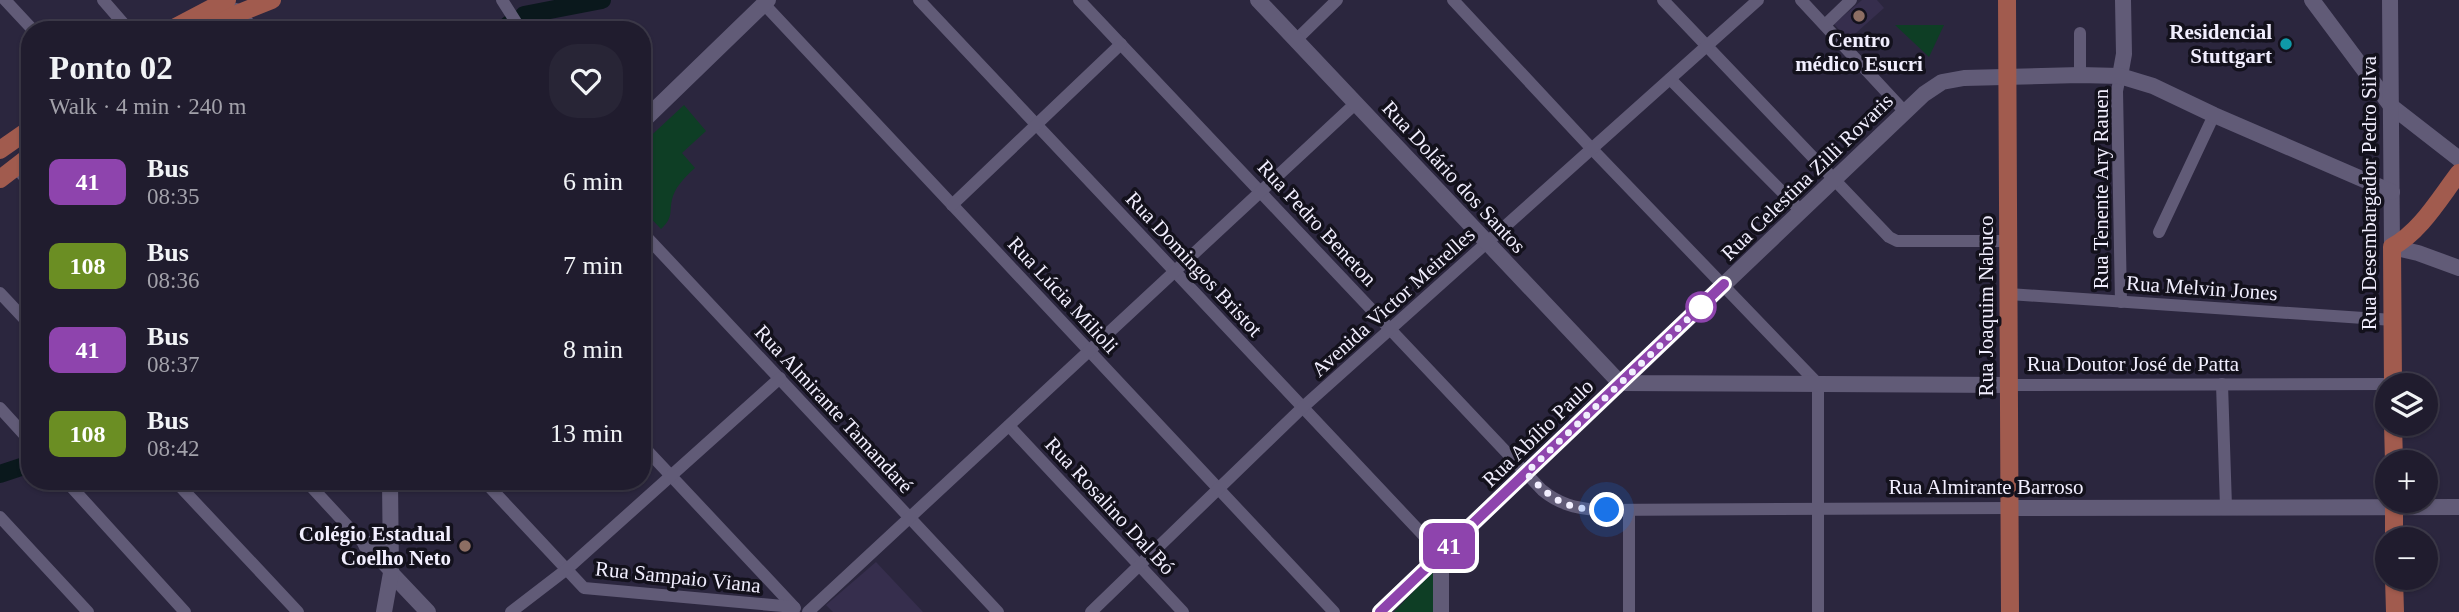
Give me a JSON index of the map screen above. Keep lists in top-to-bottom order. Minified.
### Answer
{"streets":{"main road":["Rua Desembargador Pedro Silva","Rua Joaquim Nabuco"],"street":["Rua Dolário dos Santos","Rua Celestina Zilli Rovaris","Rua Tenente Ary Rauen","Rua Pedro Beneton","Rua Domingos Bristot","Rua Melvin Jones","Rua Lúcia Milioli","Avenida Victor Meirelles","Rua Doutor José de Patta","Rua Almirante Tamandaré","Rua Abílio Paulo","Rua Almirante Barroso","Rua Rosalino Dal Bó","Rua Sampaio Viana"]},"crossings":[["Rua Dolário dos Santos","Avenida Victor Meirelles"],["Rua Dolário dos Santos","Rua Doutor José de Patta"],["Rua Dolário dos Santos","Rua Abílio Paulo"],["Rua Celestina Zilli Rovaris","Rua Tenente Ary Rauen"],["Rua Celestina Zilli Rovaris","Rua Desembargador Pedro Silva"],["Rua Celestina Zilli Rovaris","Rua Joaquim Nabuco"],["Rua Celestina Zilli Rovaris","Rua Abílio Paulo"],["Rua Tenente Ary Rauen","Rua Melvin Jones"],["Rua Desembargador Pedro Silva","Rua Melvin Jones"],["Rua Pedro Beneton","Avenida Victor Meirelles"],["Rua Pedro Beneton","Rua Abílio Paulo"],["Rua Pedro Beneton","Rua Almirante Barroso"],["Rua Domingos Bristot","Avenida Victor Meirelles"],["Rua Domingos Bristot","Rua Abílio Paulo"],["Rua Melvin Jones","Rua Joaquim Nabuco"],["Rua Lúcia Milioli","Avenida Victor Meirelles"],["Avenida Victor Meirelles","Rua Rosalino Dal Bó"],["Rua Joaquim Nabuco","Rua Doutor José de Patta"],["Rua Joaquim Nabuco","Rua Almirante Barroso"],["Rua Doutor José de Patta","Rua Abílio Paulo"],["Rua Abílio Paulo","Rua Almirante Barroso"]],"places":["Centro médico Esucri","Residencial Stuttgart","Colégio Estadual Coelho Neto"],"lines":["bus line 41"],"page":{"on_map":"41","heading":["Ponto 02","Walk · 4 min · 240 m"],"list":[{"mark":"41","name":"Bus","note":"08:35","value":"6 min"},{"mark":"108","name":"Bus","note":"08:36","value":"7 min"},{"mark":"41","name":"Bus","note":"08:37","value":"8 min"},{"mark":"108","name":"Bus","note":"08:42","value":"13 min"}],"map_buttons":["+","−"]}}
